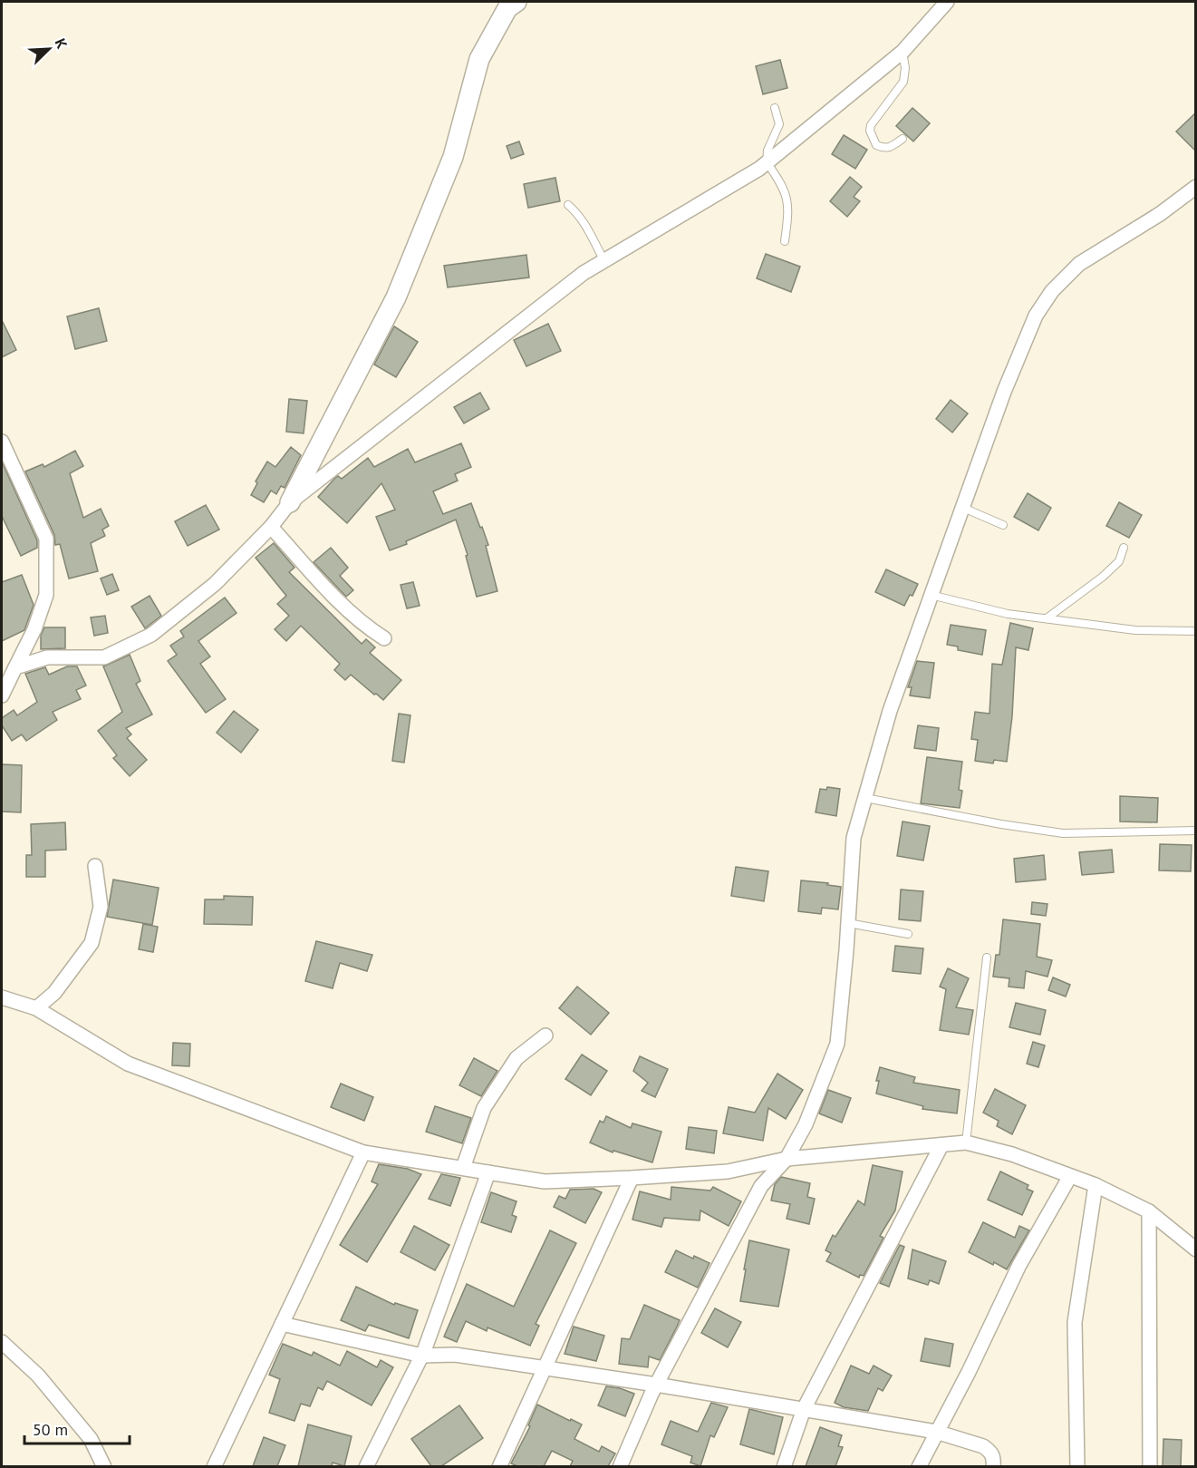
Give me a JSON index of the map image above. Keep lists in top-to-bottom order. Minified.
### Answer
{"scale_bar":"50 m","north":"top right"}
